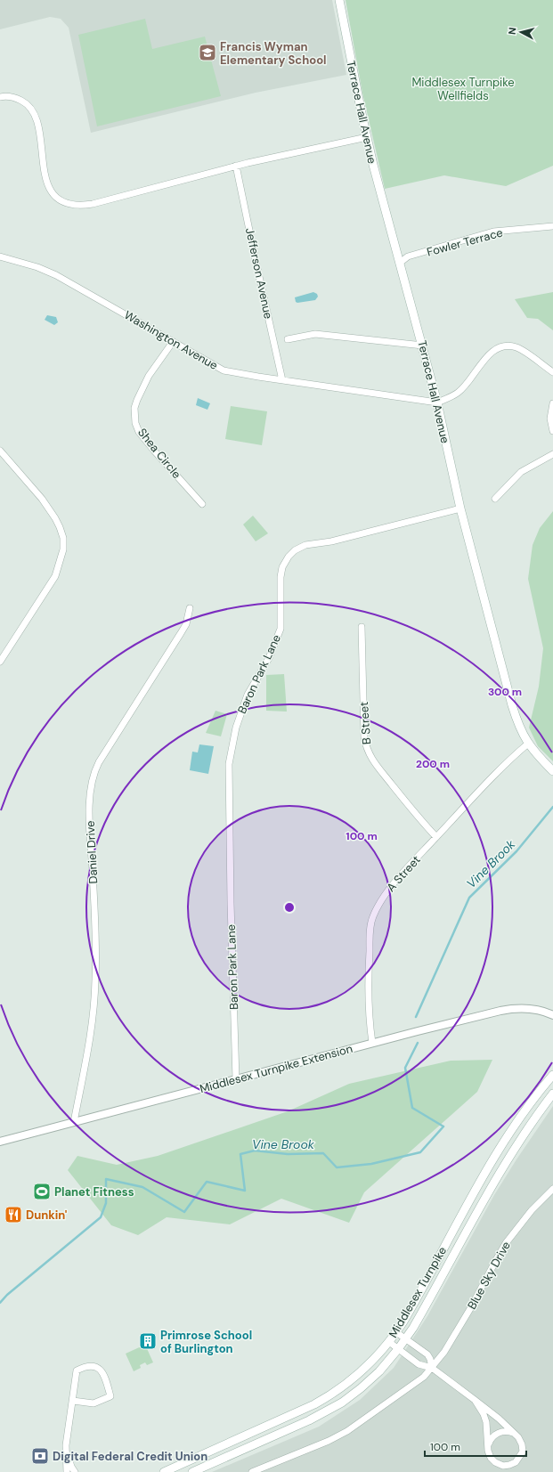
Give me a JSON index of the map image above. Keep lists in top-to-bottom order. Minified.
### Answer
{"streets":{"main road":["Terrace Hall Avenue","Middlesex Turnpike"],"street":["Fowler Terrace","Jefferson Avenue","Washington Avenue","Shea Circle","Baron Park Lane","B Street","Daniel Drive","A Street","Middlesex Turnpike Extension","Blue Sky Drive"]},"crossings":[["Terrace Hall Avenue","Fowler Terrace"],["Terrace Hall Avenue","Washington Avenue"],["Terrace Hall Avenue","Baron Park Lane"],["Terrace Hall Avenue","A Street"],["Jefferson Avenue","Washington Avenue"],["Washington Avenue","Shea Circle"],["Baron Park Lane","Middlesex Turnpike Extension"],["B Street","A Street"],["Daniel Drive","Middlesex Turnpike Extension"],["A Street","Middlesex Turnpike Extension"]],"water":["Vine Brook"],"parks":["Middlesex Turnpike Wellfields"],"places":{"school or university":["Francis Wyman Elementary School"],"sports":["Planet Fitness"],"restaurant":["Dunkin'"],"building":["Primrose School of Burlington"],"bank":["Digital Federal Credit Union"]},"scale_bar":"100 m","north":"left","rings":["300 m","200 m","100 m"]}
